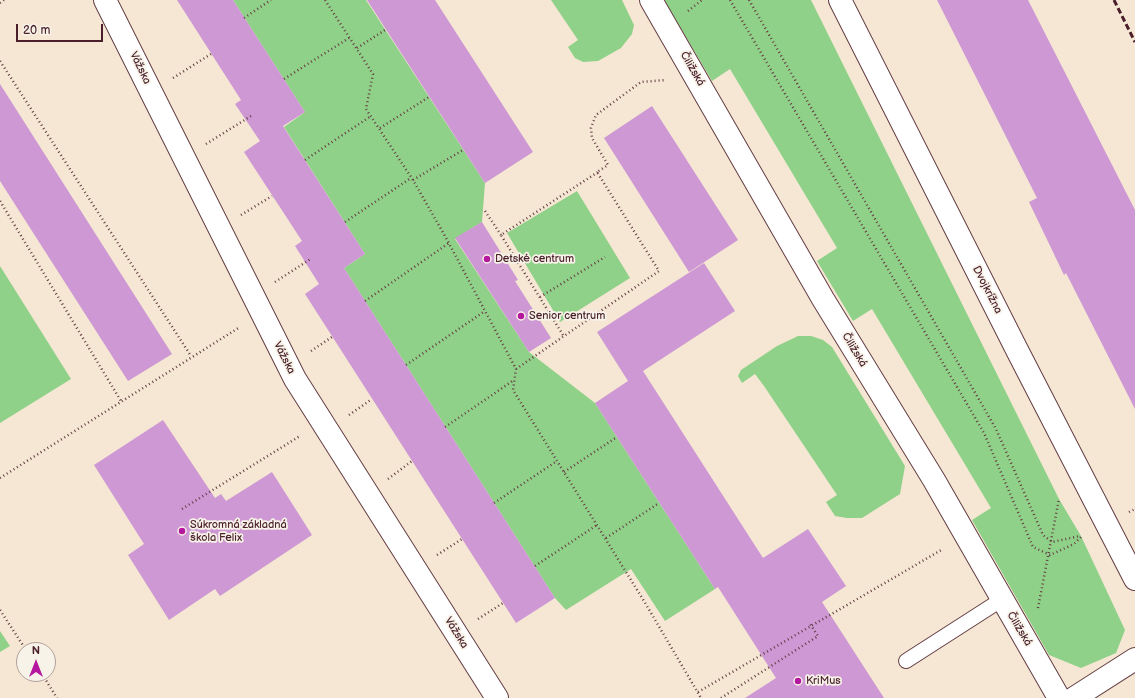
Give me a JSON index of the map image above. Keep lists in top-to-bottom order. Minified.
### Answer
{"streets":{"street":["Vážska","Čiližská","Dvojkrížna"]},"places":["Detské centrum","Senior centrum","Súkromná základná škola Felix","KriMus"],"scale_bar":"20 m","north":"top"}
